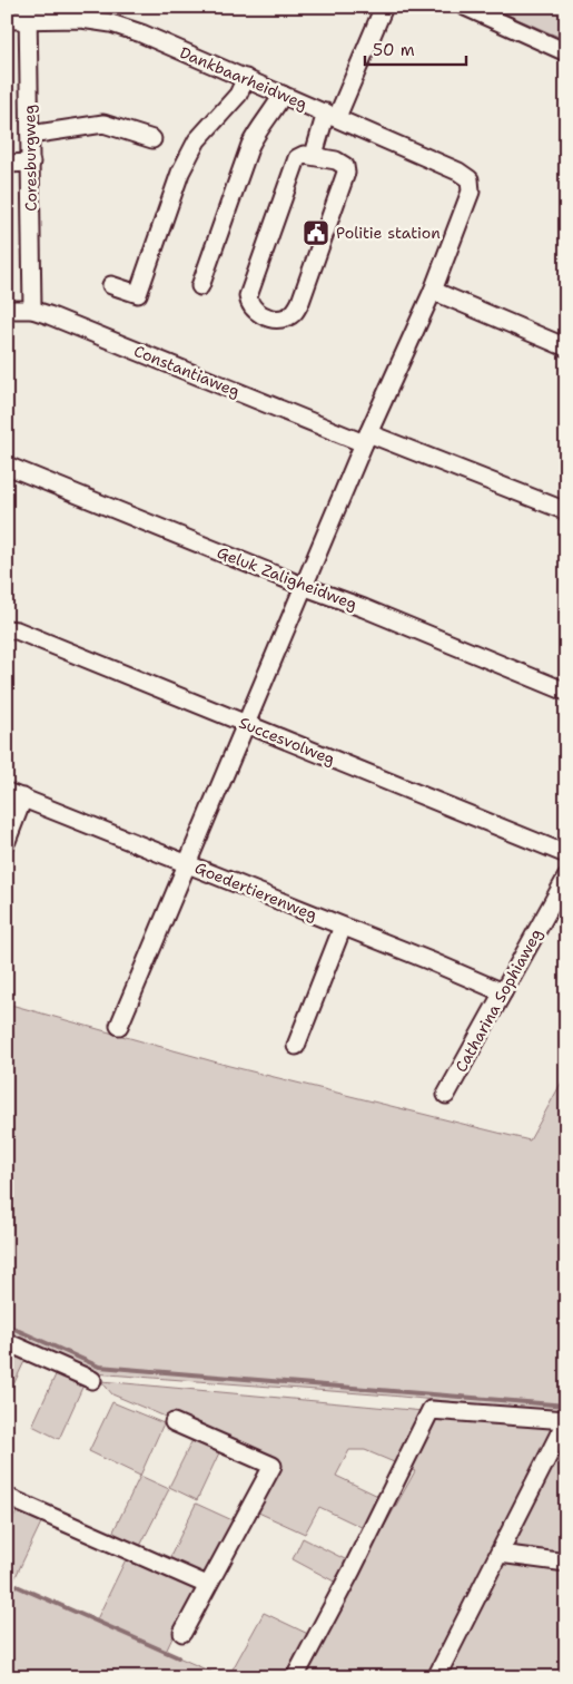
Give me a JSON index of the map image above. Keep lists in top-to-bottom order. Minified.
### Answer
{"streets":{"street":["Dankbaarheidweg","Coresburgweg","Constantiaweg","Geluk Zaligheidweg","Succesvolweg","Goedertierenweg","Catharina Sophiaweg"]},"crossings":[["Dankbaarheidweg","Coresburgweg"],["Coresburgweg","Constantiaweg"],["Goedertierenweg","Catharina Sophiaweg"]],"places":{"public building":["Politie station"]},"scale_bar":"50 m"}
